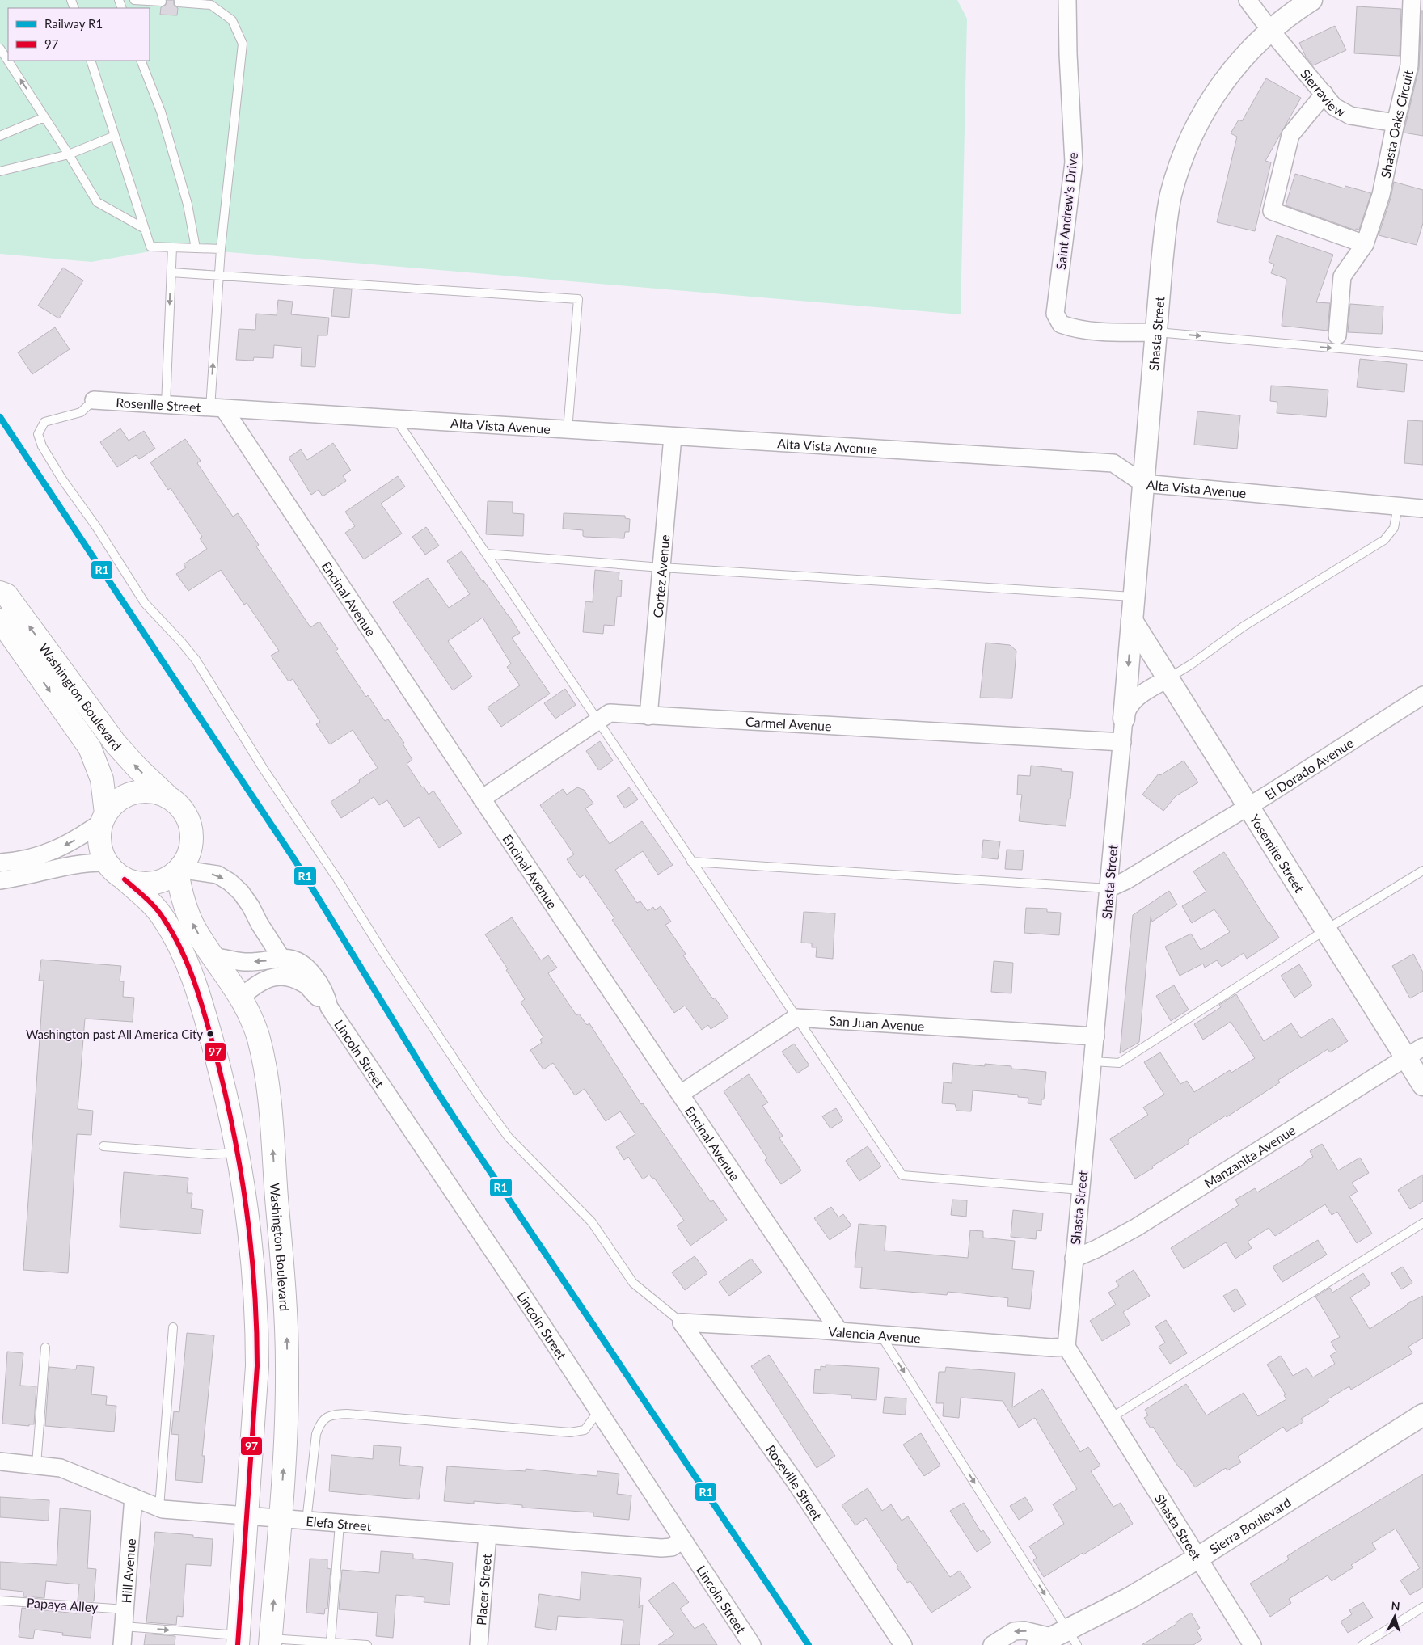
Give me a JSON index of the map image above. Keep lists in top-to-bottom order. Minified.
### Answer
{"streets":{"main road":["Washington Boulevard"],"street":["Sierraview","Shasta Oaks Circuit","Saint Andrew's Drive","Shasta Street","Rosenlle Street","Alta Vista Avenue","Cortez Avenue","Encinal Avenue","Carmel Avenue","El Dorado Avenue","Yosemite Street","San Juan Avenue","Lincoln Street","Manzanita Avenue","Valencia Avenue","Roseville Street","Elefa Street","Sierra Boulevard","Hill Avenue","Placer Street"],"lane":["Papaya Alley"]},"crossings":[["Sierraview","Shasta Oaks Circuit"],["Sierraview","Shasta Street"],["Saint Andrew's Drive","Shasta Street"],["Shasta Street","Alta Vista Avenue"],["Shasta Street","Carmel Avenue"],["Shasta Street","El Dorado Avenue"],["Shasta Street","Yosemite Street"],["Shasta Street","San Juan Avenue"],["Shasta Street","Manzanita Avenue"],["Shasta Street","Valencia Avenue"],["Shasta Street","Sierra Boulevard"],["Rosenlle Street","Alta Vista Avenue"],["Rosenlle Street","Encinal Avenue"],["Alta Vista Avenue","Cortez Avenue"],["Alta Vista Avenue","Encinal Avenue"],["Cortez Avenue","Carmel Avenue"],["Encinal Avenue","Carmel Avenue"],["Encinal Avenue","Valencia Avenue"],["Washington Boulevard","Lincoln Street"],["Washington Boulevard","Elefa Street"],["El Dorado Avenue","Yosemite Street"],["Yosemite Street","Manzanita Avenue"],["Lincoln Street","Elefa Street"],["Valencia Avenue","Roseville Street"],["Elefa Street","Hill Avenue"],["Elefa Street","Placer Street"],["Hill Avenue","Papaya Alley"]],"one_way":["Papaya Alley"],"places":["Washington past All America City"],"lines":["rail line R1","transit line 97"],"legend":["Railway R1","97"],"north":"top"}
